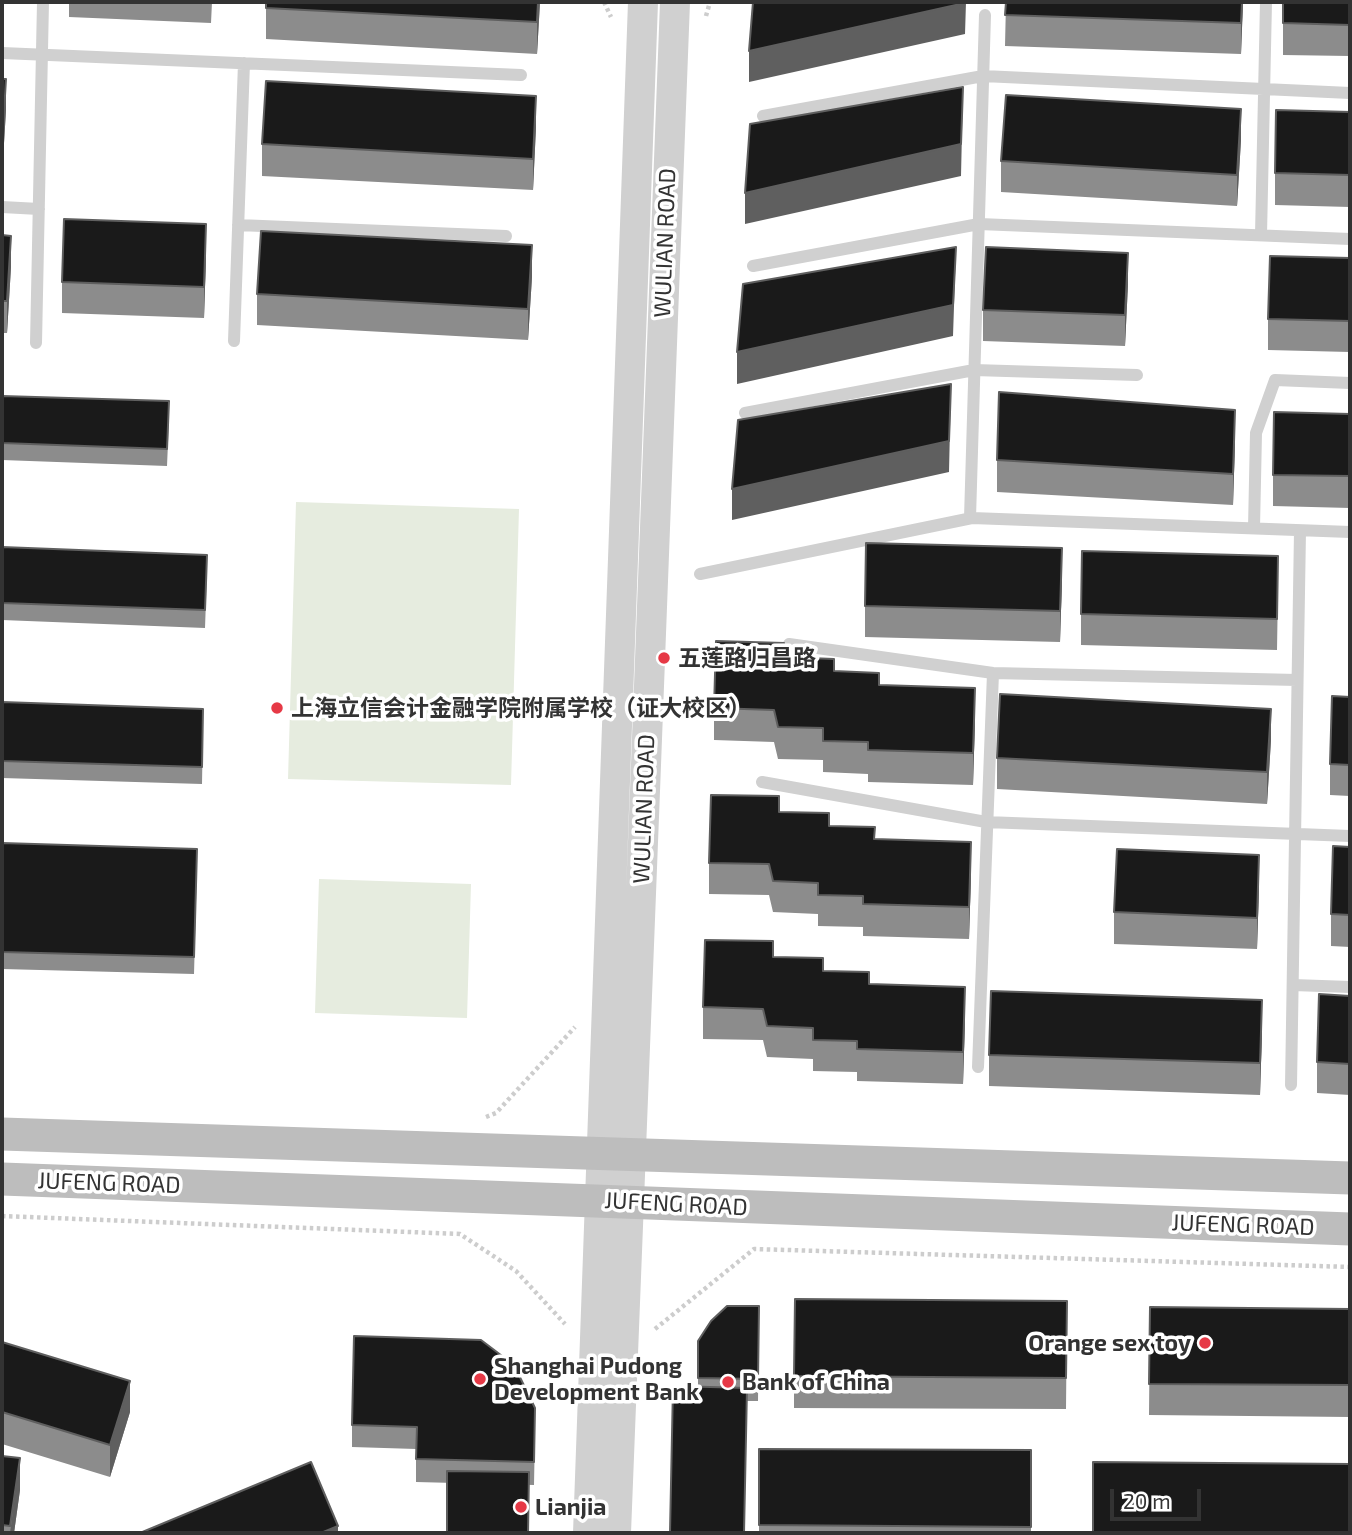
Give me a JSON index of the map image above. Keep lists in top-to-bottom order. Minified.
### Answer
{"streets":{"main road":["JUFENG ROAD"],"street":["WULIAN ROAD"]},"crossings":[["WULIAN ROAD","JUFENG ROAD"]],"places":["五莲路归昌路","上海立信会计金融学院附属学校（证大校区）","Orange sex toy","Shanghai Pudong Development Bank","Bank of China","Lianjia"],"scale_bar":"20 m"}
